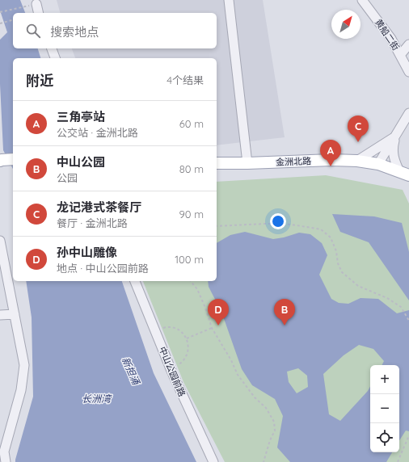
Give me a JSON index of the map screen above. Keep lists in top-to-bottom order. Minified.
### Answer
{"streets":{"main road":["金洲北路"],"street":["黄船二街","中山公园前路"]},"water":["新担涌","长洲湾"],"north":"top right","page":{"search":"搜索地点","heading":["附近","4个结果"],"list":[{"mark":"A","name":"三角亭站","note":"公交站 · 金洲北路","value":"60 m"},{"mark":"B","name":"中山公园","note":"公园","value":"80 m"},{"mark":"C","name":"龙记港式茶餐厅","note":"餐厅 · 金洲北路","value":"90 m"},{"mark":"D","name":"孙中山雕像","note":"地点 · 中山公园前路","value":"100 m"}],"pins":["C","A","B","D"],"map_buttons":["+","−"]}}
